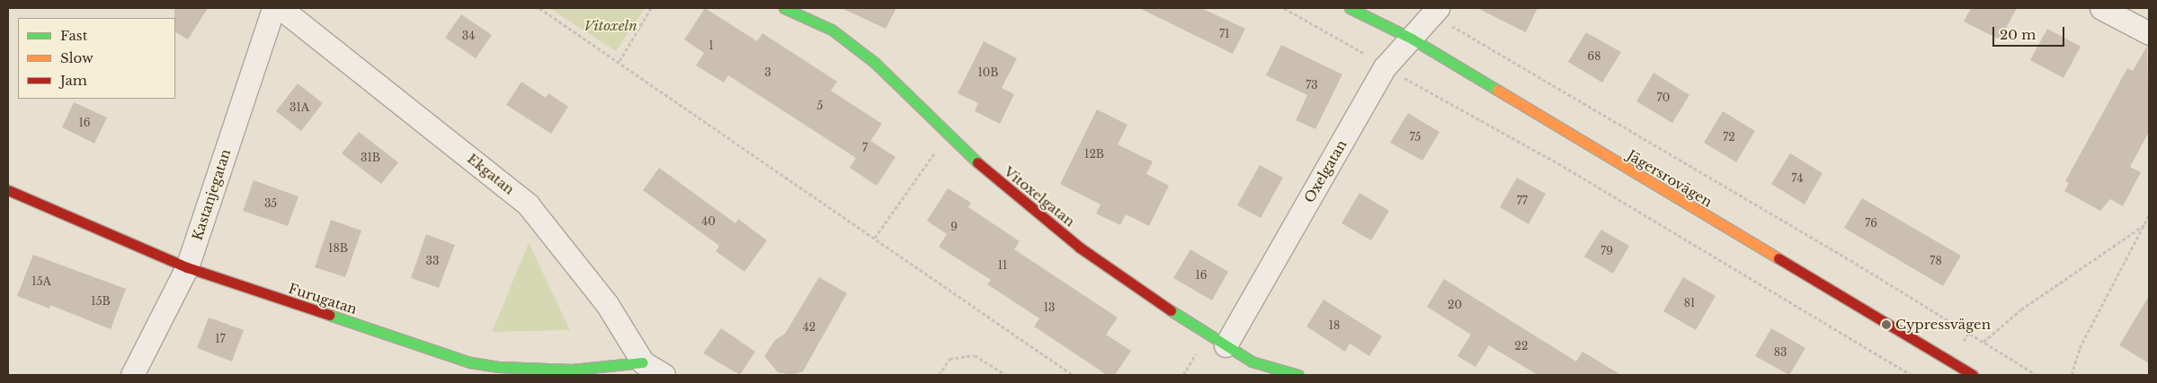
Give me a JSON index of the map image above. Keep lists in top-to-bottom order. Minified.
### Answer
{"streets":{"street":["Oxelgatan","Ekgatan","Jägersrovägen","Kastanjegatan","Vitoxelgatan","Furugatan"]},"crossings":[["Oxelgatan","Jägersrovägen"],["Oxelgatan","Vitoxelgatan"],["Ekgatan","Furugatan"],["Kastanjegatan","Furugatan"]],"parks":["Vitoxeln"],"places":["Cypressvägen"],"house_numbers":["71","34","1","68","3","10B","73","70","5","31A","16","75","72","7","12B","31B","74","77","35","40","76","9","18B","79","33","78","11","16","15A","15B","81","20","13","18","42","17","22","83"],"legend":["Fast","Slow","Jam"],"scale_bar":"20 m"}
